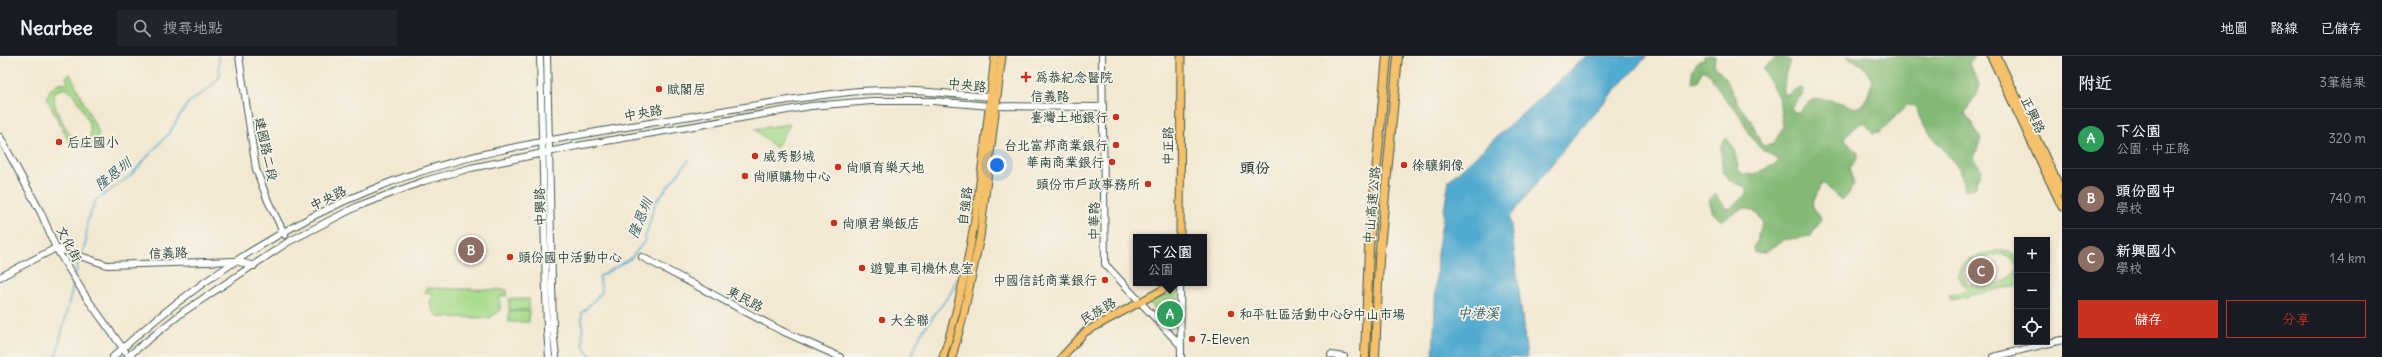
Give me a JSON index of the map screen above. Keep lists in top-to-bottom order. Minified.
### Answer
{"streets":{"highway":["中山高速公路"],"main road":["正興路","中正路","自強路","民族路"],"street":["中央路","信義路","建國路二段","中興路","中華路","文化街","東民路"]},"crossings":[["中央路","信義路"],["中央路","建國路二段"],["中央路","自強路"],["中央路","中興路"],["中央路","文化街"],["信義路","自強路"],["信義路","中華路"],["信義路","文化街"],["中華路","民族路"]],"districts":["頭份"],"water":["隆恩圳","中港溪"],"places":{"health":["為恭紀念醫院"],"other":["賦閣居","臺灣土地銀行","后庄國小","台北富邦商業銀行","威秀影城","華南商業銀行","徐驤銅像","尚順育樂天地","尚順購物中心","頭份市戶政事務所","尚順君樂飯店","頭份國中活動中心","遊覽車司機休息室","中國信託商業銀行","和平社區活動中心&中山市場","大全聯","7-Eleven"]},"page":{"header":"Nearbee","search":"搜尋地點","nav":["地圖","路線","已儲存"],"heading":["附近","3筆結果"],"list":[{"mark":"A","name":"下公園","note":"公園 · 中正路","value":"320 m"},{"mark":"B","name":"頭份國中","note":"學校","value":"740 m"},{"mark":"C","name":"新興國小","note":"學校","value":"1.4 km"}],"popup":["下公園","公園"],"pins":["B","C","A"],"map_buttons":["+","−"],"buttons":["儲存","分享"]}}
